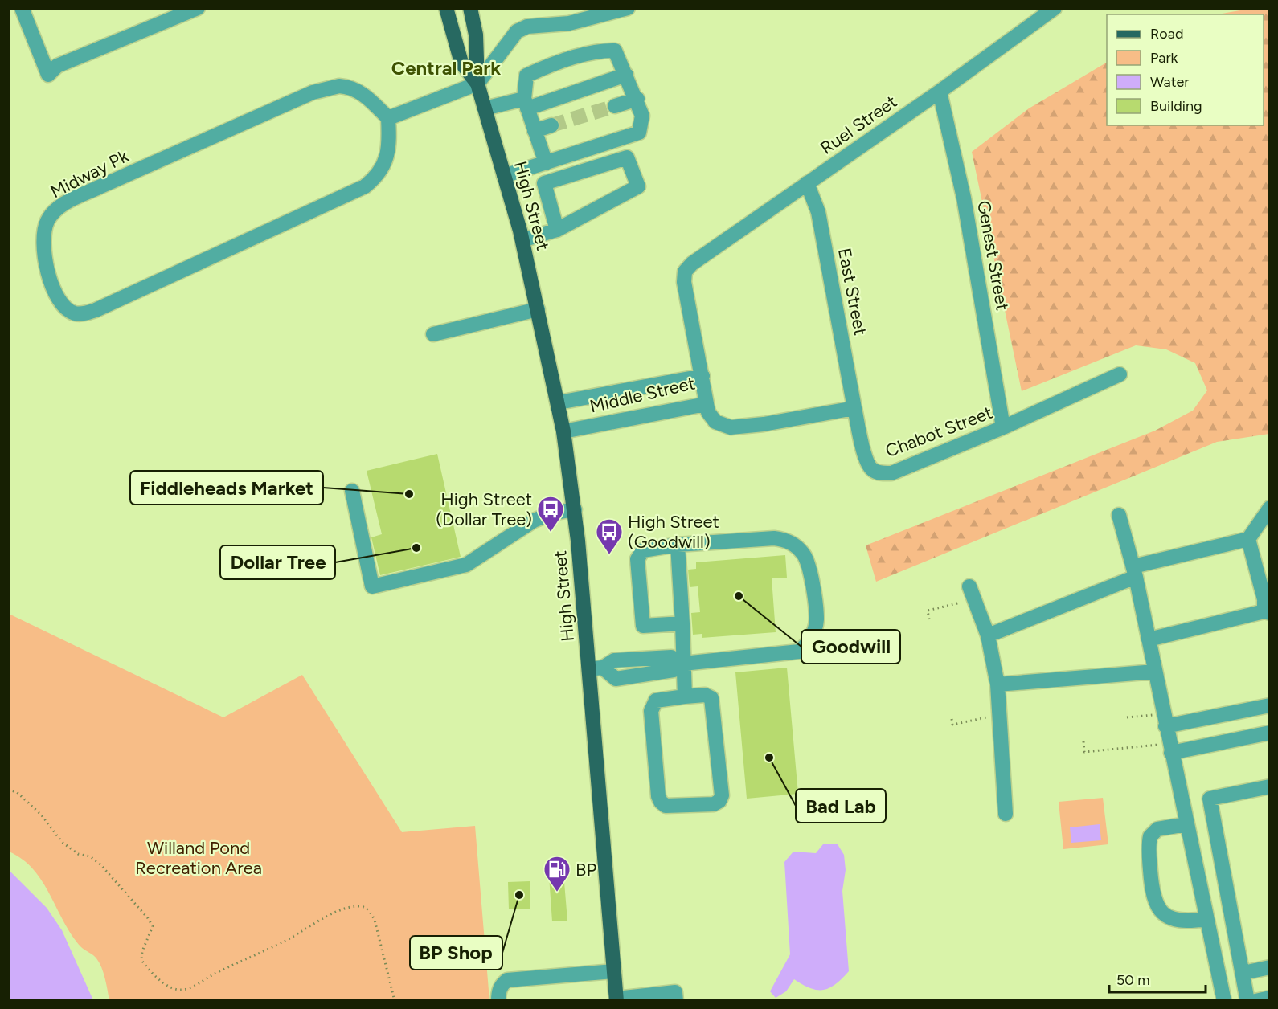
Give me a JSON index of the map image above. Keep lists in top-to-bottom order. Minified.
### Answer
{"streets":{"main road":["High Street"],"street":["Ruel Street","Midway Pk","Genest Street","East Street","Middle Street","Chabot Street"]},"crossings":[["Ruel Street","Genest Street"],["Ruel Street","East Street"],["Ruel Street","Middle Street"],["High Street","Middle Street"],["Genest Street","Chabot Street"],["East Street","Chabot Street"]],"districts":["Central Park"],"parks":["Willand Pond Recreation Area"],"places":{"other":["Fiddleheads Market","Dollar Tree","Goodwill","Bad Lab","BP Shop"],"bus stop":["High Street (Dollar Tree)","High Street (Goodwill)"],"fuel station":["BP"]},"legend":["Road","Park","Water","Building"],"scale_bar":"50 m"}
